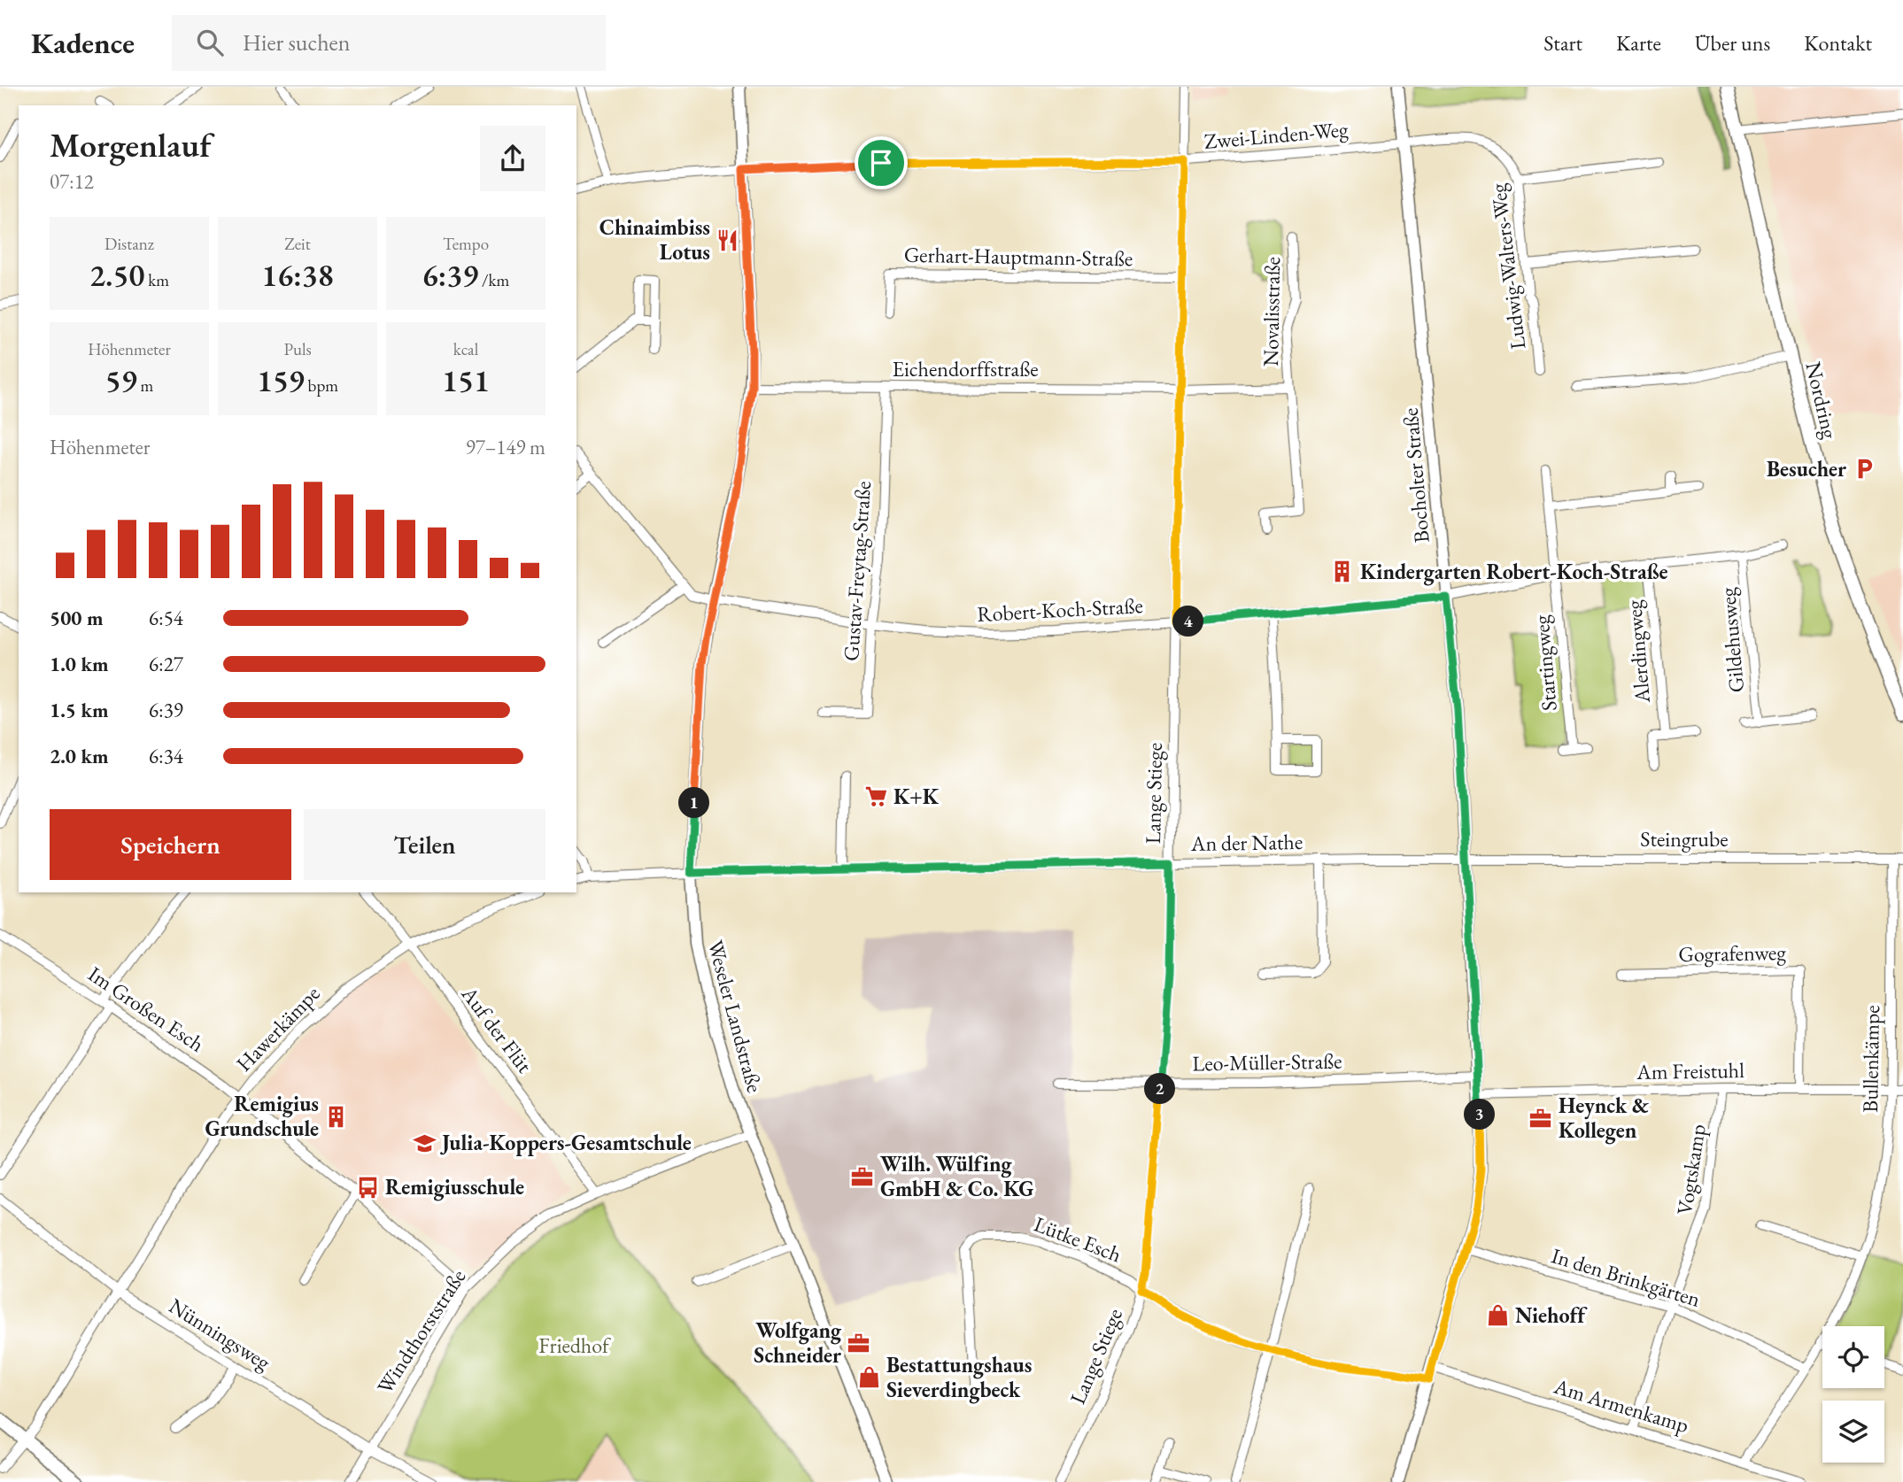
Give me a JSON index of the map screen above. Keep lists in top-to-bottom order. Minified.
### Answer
{"streets":{"main road":["Nordring"],"street":["Zwei-Linden-Weg","Gerhart-Hauptmann-Straße","Ludwig-Walters-Weg","Novalisstraße","Eichendorffstraße","Bocholter Straße","Gustav-Freytag-Straße","Robert-Koch-Straße","Gildehusweg","Alerdingweg","Startingweg","Lange Stiege","Steingrube","An der Nathe","Gografenweg","Im Großen Esch","Weseler Landstraße","Hawerkämpe","Auf der Flüt","Bullenkämpe","Leo-Müller-Straße","Am Freistuhl","Vogtskamp","Lütke Esch","In den Brinkgärten","Windthorststraße","Nünningsweg","Am Armenkamp"]},"crossings":[["Zwei-Linden-Weg","Ludwig-Walters-Weg"],["Zwei-Linden-Weg","Bocholter Straße"],["Zwei-Linden-Weg","Lange Stiege"],["Zwei-Linden-Weg","Weseler Landstraße"],["Gerhart-Hauptmann-Straße","Lange Stiege"],["Ludwig-Walters-Weg","Bocholter Straße"],["Novalisstraße","Eichendorffstraße"],["Novalisstraße","Lange Stiege"],["Eichendorffstraße","Gustav-Freytag-Straße"],["Eichendorffstraße","Lange Stiege"],["Eichendorffstraße","Weseler Landstraße"],["Bocholter Straße","Robert-Koch-Straße"],["Bocholter Straße","Steingrube"],["Bocholter Straße","An der Nathe"],["Bocholter Straße","Leo-Müller-Straße"],["Bocholter Straße","Am Freistuhl"],["Bocholter Straße","Lütke Esch"],["Bocholter Straße","In den Brinkgärten"],["Bocholter Straße","Am Armenkamp"],["Gustav-Freytag-Straße","Robert-Koch-Straße"],["Robert-Koch-Straße","Gildehusweg"],["Robert-Koch-Straße","Alerdingweg"],["Robert-Koch-Straße","Startingweg"],["Robert-Koch-Straße","Lange Stiege"],["Robert-Koch-Straße","Weseler Landstraße"],["Lange Stiege","An der Nathe"],["Lange Stiege","Leo-Müller-Straße"],["Lange Stiege","Lütke Esch"],["Steingrube","An der Nathe"],["Steingrube","Bullenkämpe"],["An der Nathe","Weseler Landstraße"],["Gografenweg","Am Freistuhl"],["Im Großen Esch","Hawerkämpe"],["Im Großen Esch","Windthorststraße"],["Weseler Landstraße","Windthorststraße"],["Hawerkämpe","Auf der Flüt"],["Hawerkämpe","Nünningsweg"],["Auf der Flüt","Windthorststraße"],["Bullenkämpe","Am Freistuhl"],["Bullenkämpe","In den Brinkgärten"],["Bullenkämpe","Am Armenkamp"],["Am Freistuhl","Vogtskamp"],["Vogtskamp","In den Brinkgärten"],["Vogtskamp","Am Armenkamp"],["Windthorststraße","Nünningsweg"]],"parks":["Friedhof"],"places":{"restaurant":["Chinaimbiss Lotus"],"parking":["Besucher"],"building":["Kindergarten Robert-Koch-Straße","Remigius Grundschule"],"supermarket":["K+K"],"office":["Heynck & Kollegen","Wilh. Wülfing GmbH & Co. KG","Wolfgang Schneider"],"school or university":["Julia-Koppers-Gesamtschule"],"bus stop":["Remigiusschule"],"shop":["Niehoff","Bestattungshaus Sieverdingbeck"]},"page":{"header":"Kadence","search":"Hier suchen","nav":["Start","Karte","Über uns","Kontakt"],"heading":["Morgenlauf","07:12"],"stats":[["Distanz","2.50 km"],["Zeit","16:38"],["Tempo","6:39 /km"],["Höhenmeter","59 m"],["Puls","159 bpm"],["kcal","151"]],"chart":["Höhenmeter","97–149 m"],"list":[{"name":"500 m","note":"6:54"},{"name":"1.0 km","note":"6:27"},{"name":"1.5 km","note":"6:39"},{"name":"2.0 km","note":"6:34"}],"pins":["4","1","2","3"],"buttons":["Speichern","Teilen"]}}
